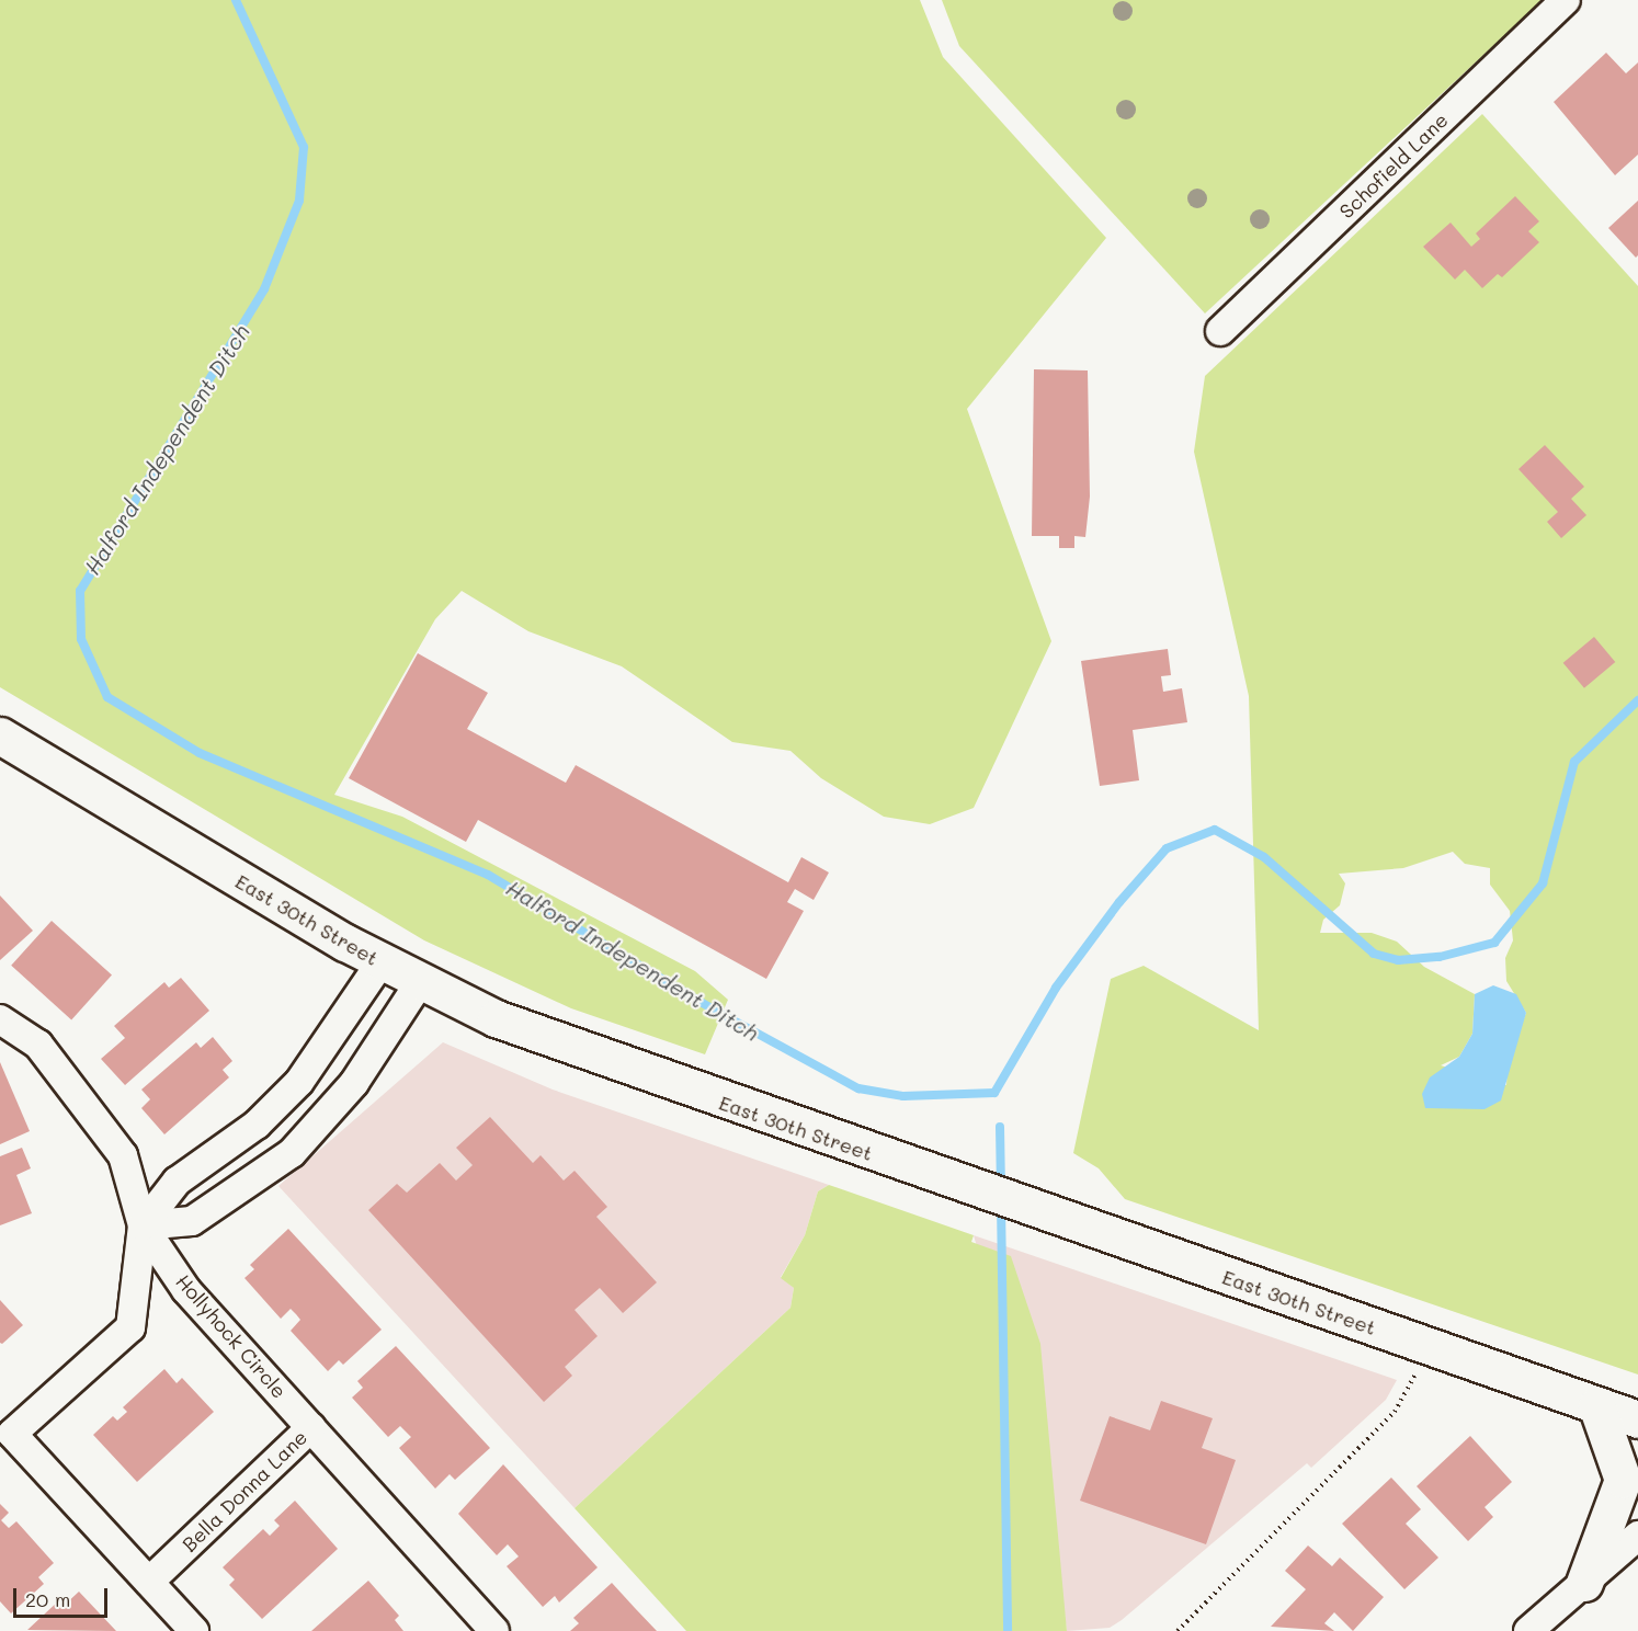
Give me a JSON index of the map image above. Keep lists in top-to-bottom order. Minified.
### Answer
{"streets":{"main road":["East 30th Street"],"street":["Schofield Lane","Hollyhock Circle","Bella Donna Lane"]},"crossings":[["Hollyhock Circle","Bella Donna Lane"]],"water":["Halford Independent Ditch"],"scale_bar":"20 m"}
